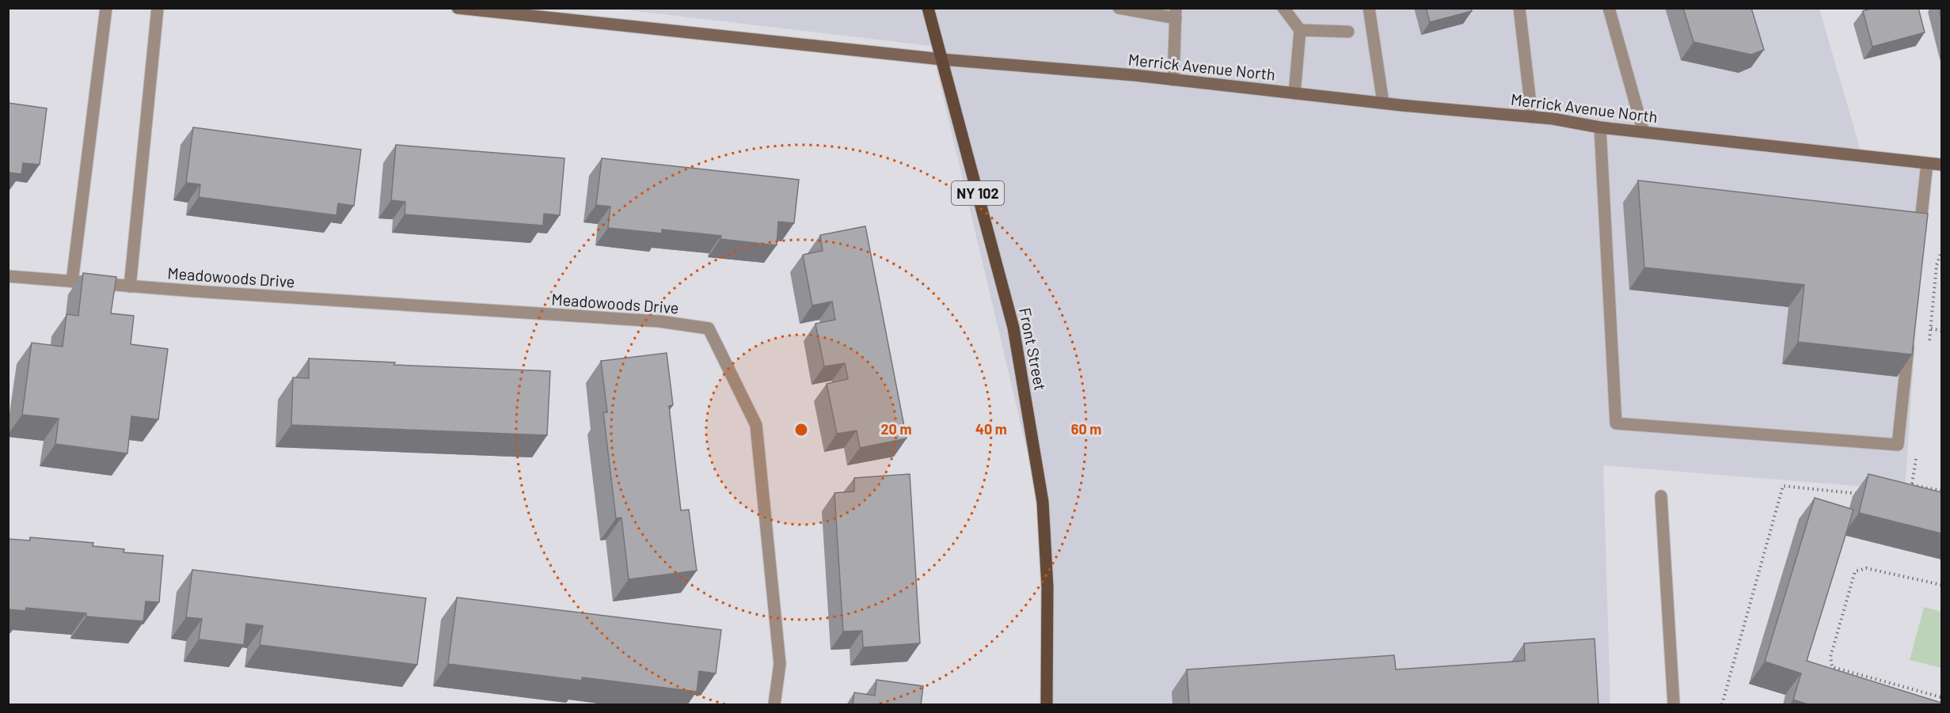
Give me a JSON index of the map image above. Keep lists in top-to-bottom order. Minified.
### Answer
{"streets":{"main road":["Merrick Avenue North","NY 102","Front Street"],"street":["Meadowoods Drive"]},"crossings":[["Merrick Avenue North","Front Street"]],"rings":["20 m","40 m","60 m"]}
